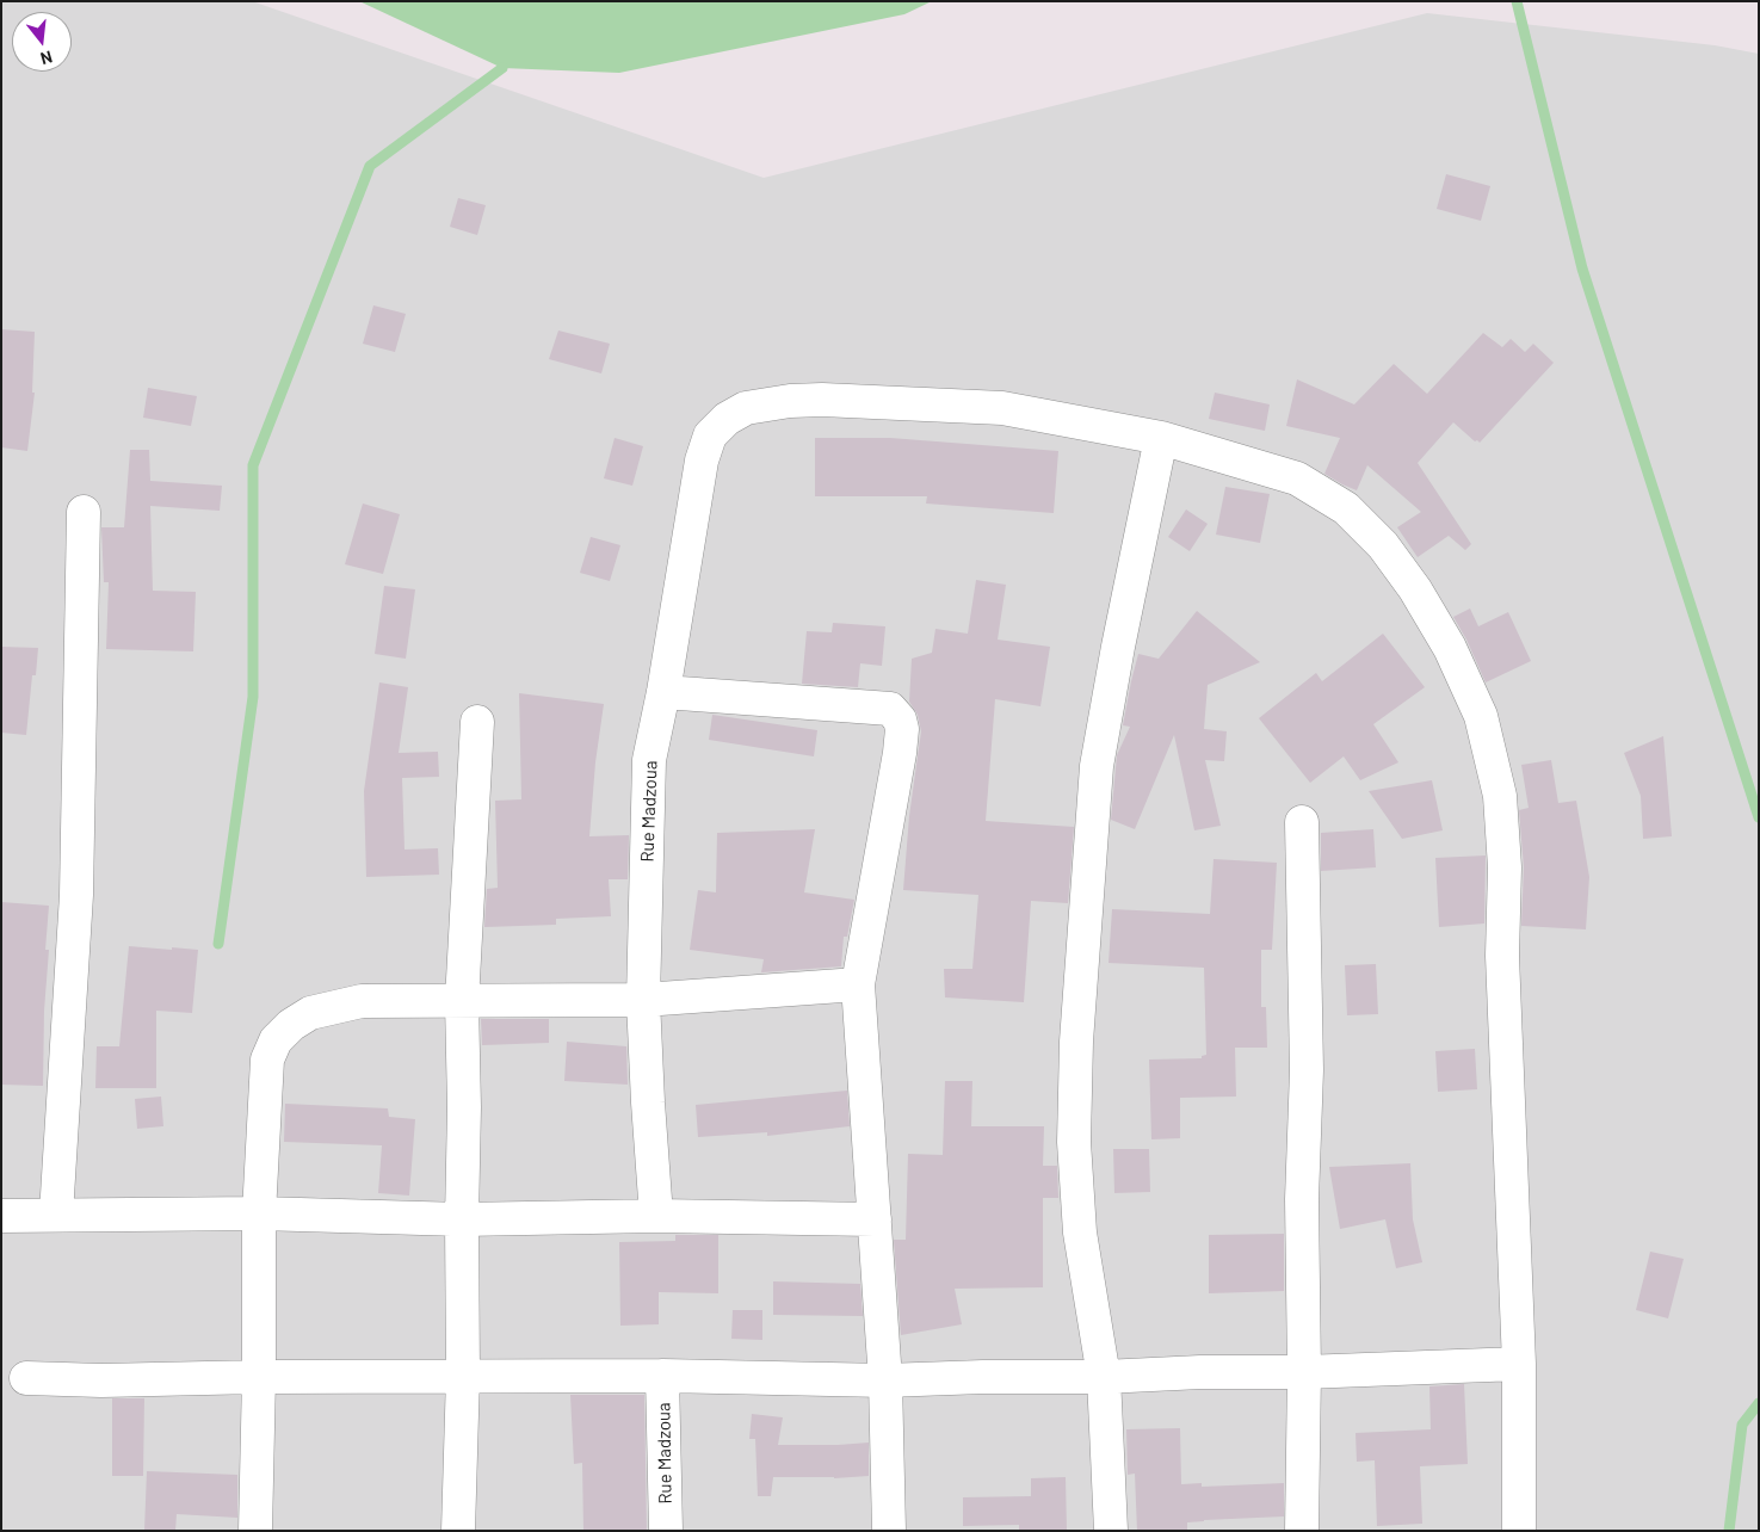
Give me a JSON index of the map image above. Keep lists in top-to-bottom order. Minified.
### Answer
{"streets":{"street":["Rue Madzoua"]},"north":"bottom"}
